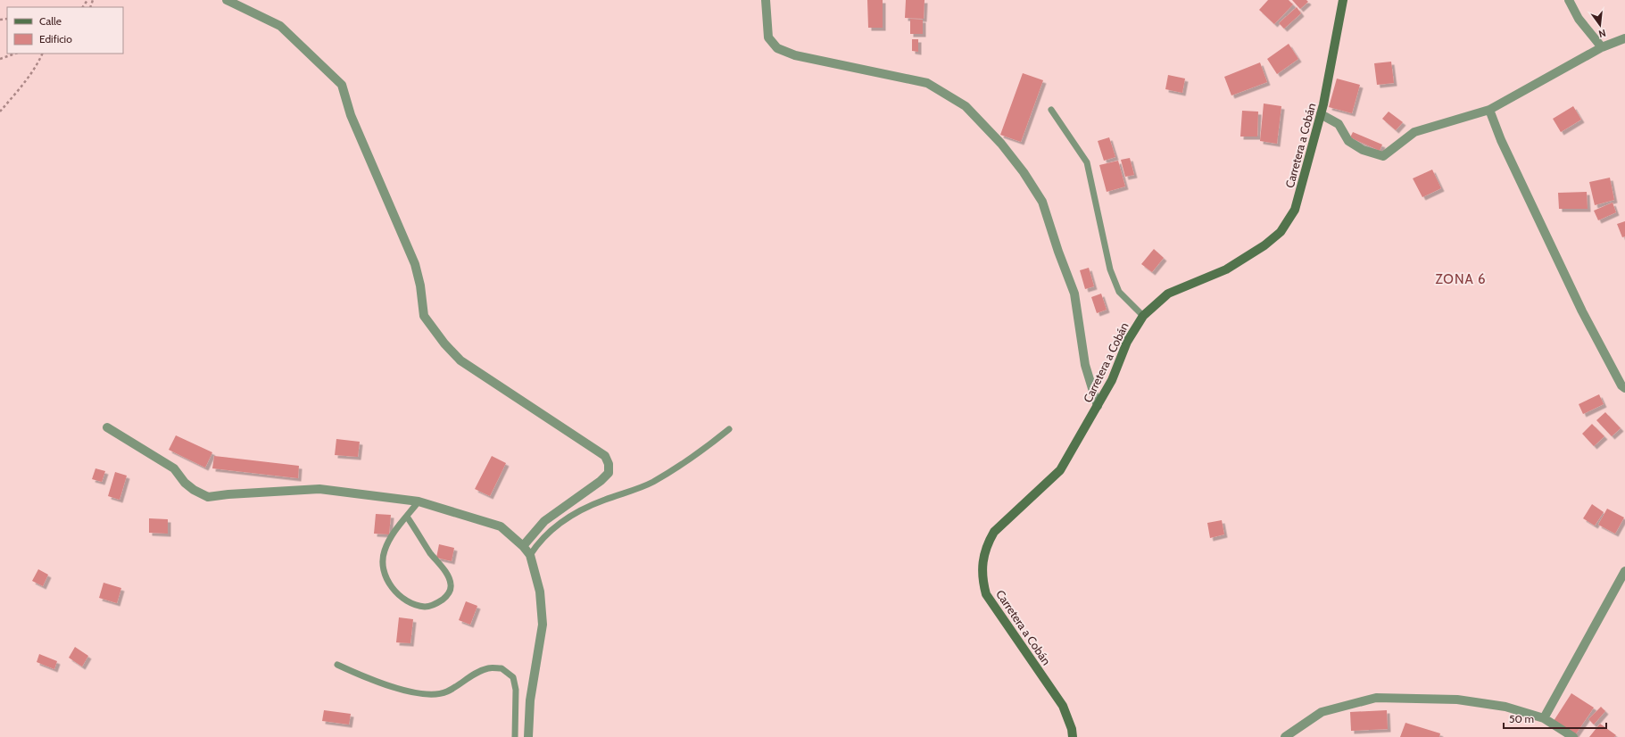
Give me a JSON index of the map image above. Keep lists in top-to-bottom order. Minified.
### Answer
{"streets":{"street":["Carretera a Cobán"]},"districts":["ZONA 6"],"legend":["Calle","Edificio"],"scale_bar":"50 m","north":"bottom"}
